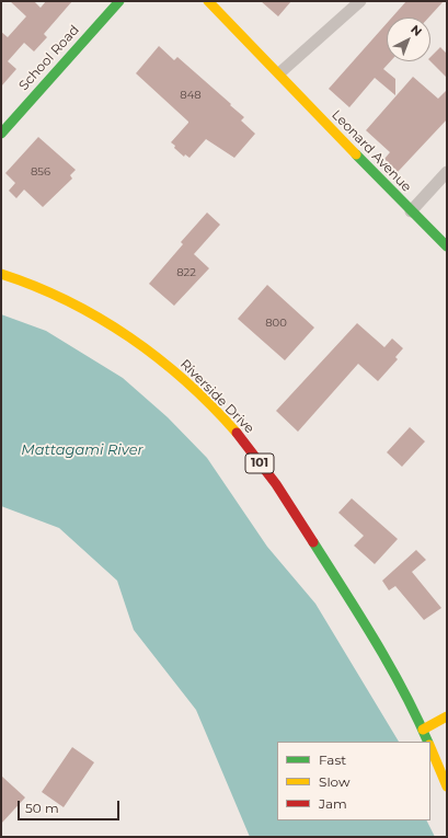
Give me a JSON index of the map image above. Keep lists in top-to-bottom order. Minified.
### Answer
{"streets":{"main road":["School Road","Leonard Avenue","Riverside Drive","101"]},"water":["Mattagami River"],"house_numbers":["848","856","822","800"],"legend":["Fast","Slow","Jam"],"scale_bar":"50 m","north":"top right"}
